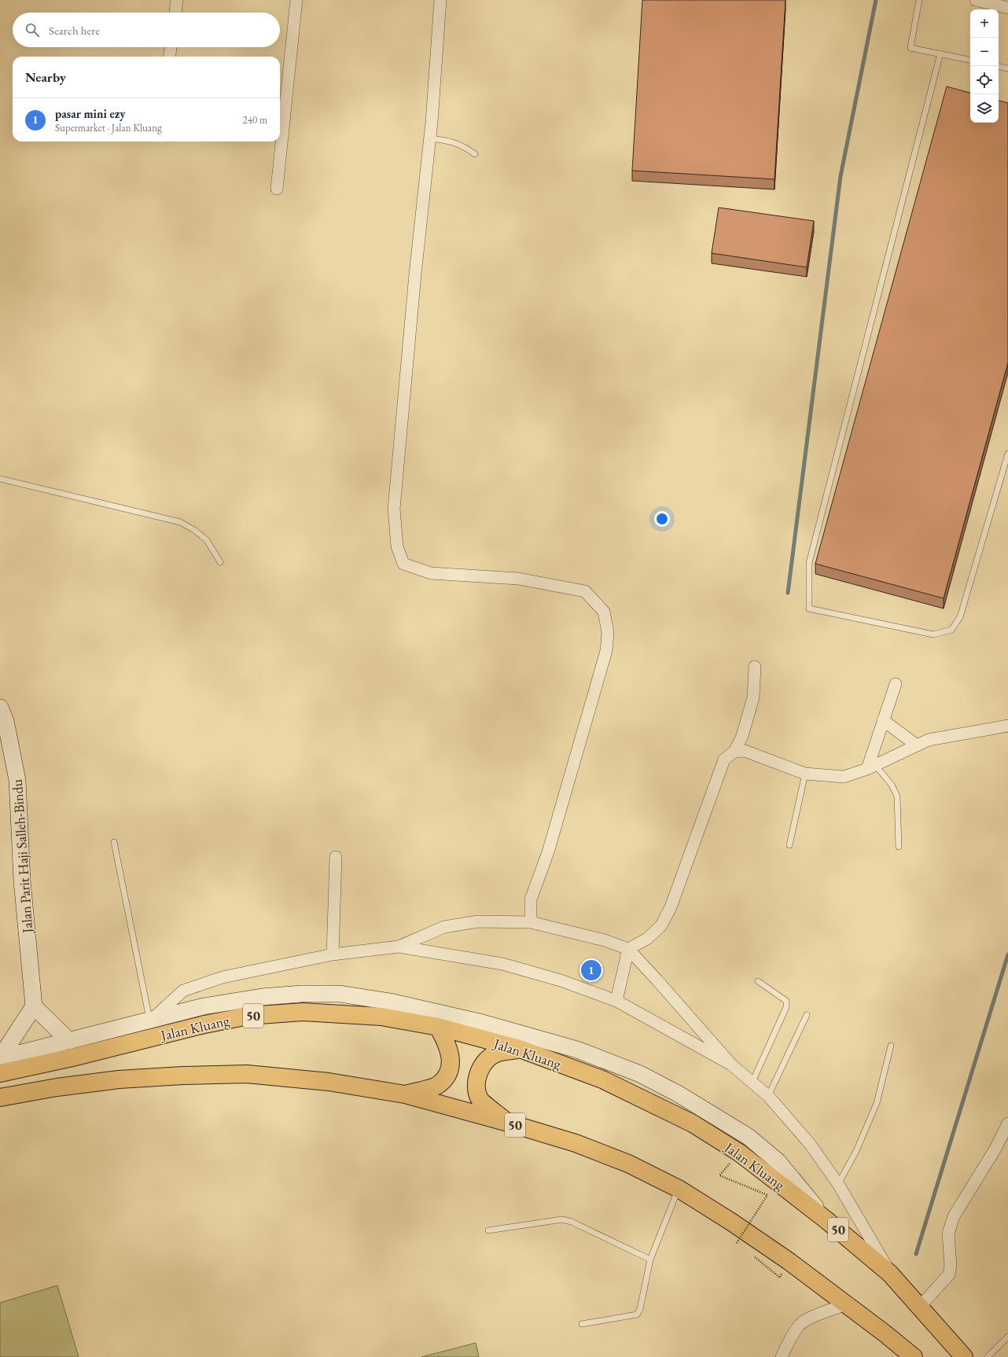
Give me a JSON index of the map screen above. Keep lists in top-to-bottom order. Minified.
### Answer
{"streets":{"highway":["50","Jalan Kluang"],"main road":["Jalan Parit Haji Salleh-Bindu"]},"page":{"map_buttons":["+","−"],"search":"Search here","heading":"Nearby","list":[{"mark":"1","name":"pasar mini ezy","note":"Supermarket · Jalan Kluang","value":"240 m"}],"pins":"1"}}
